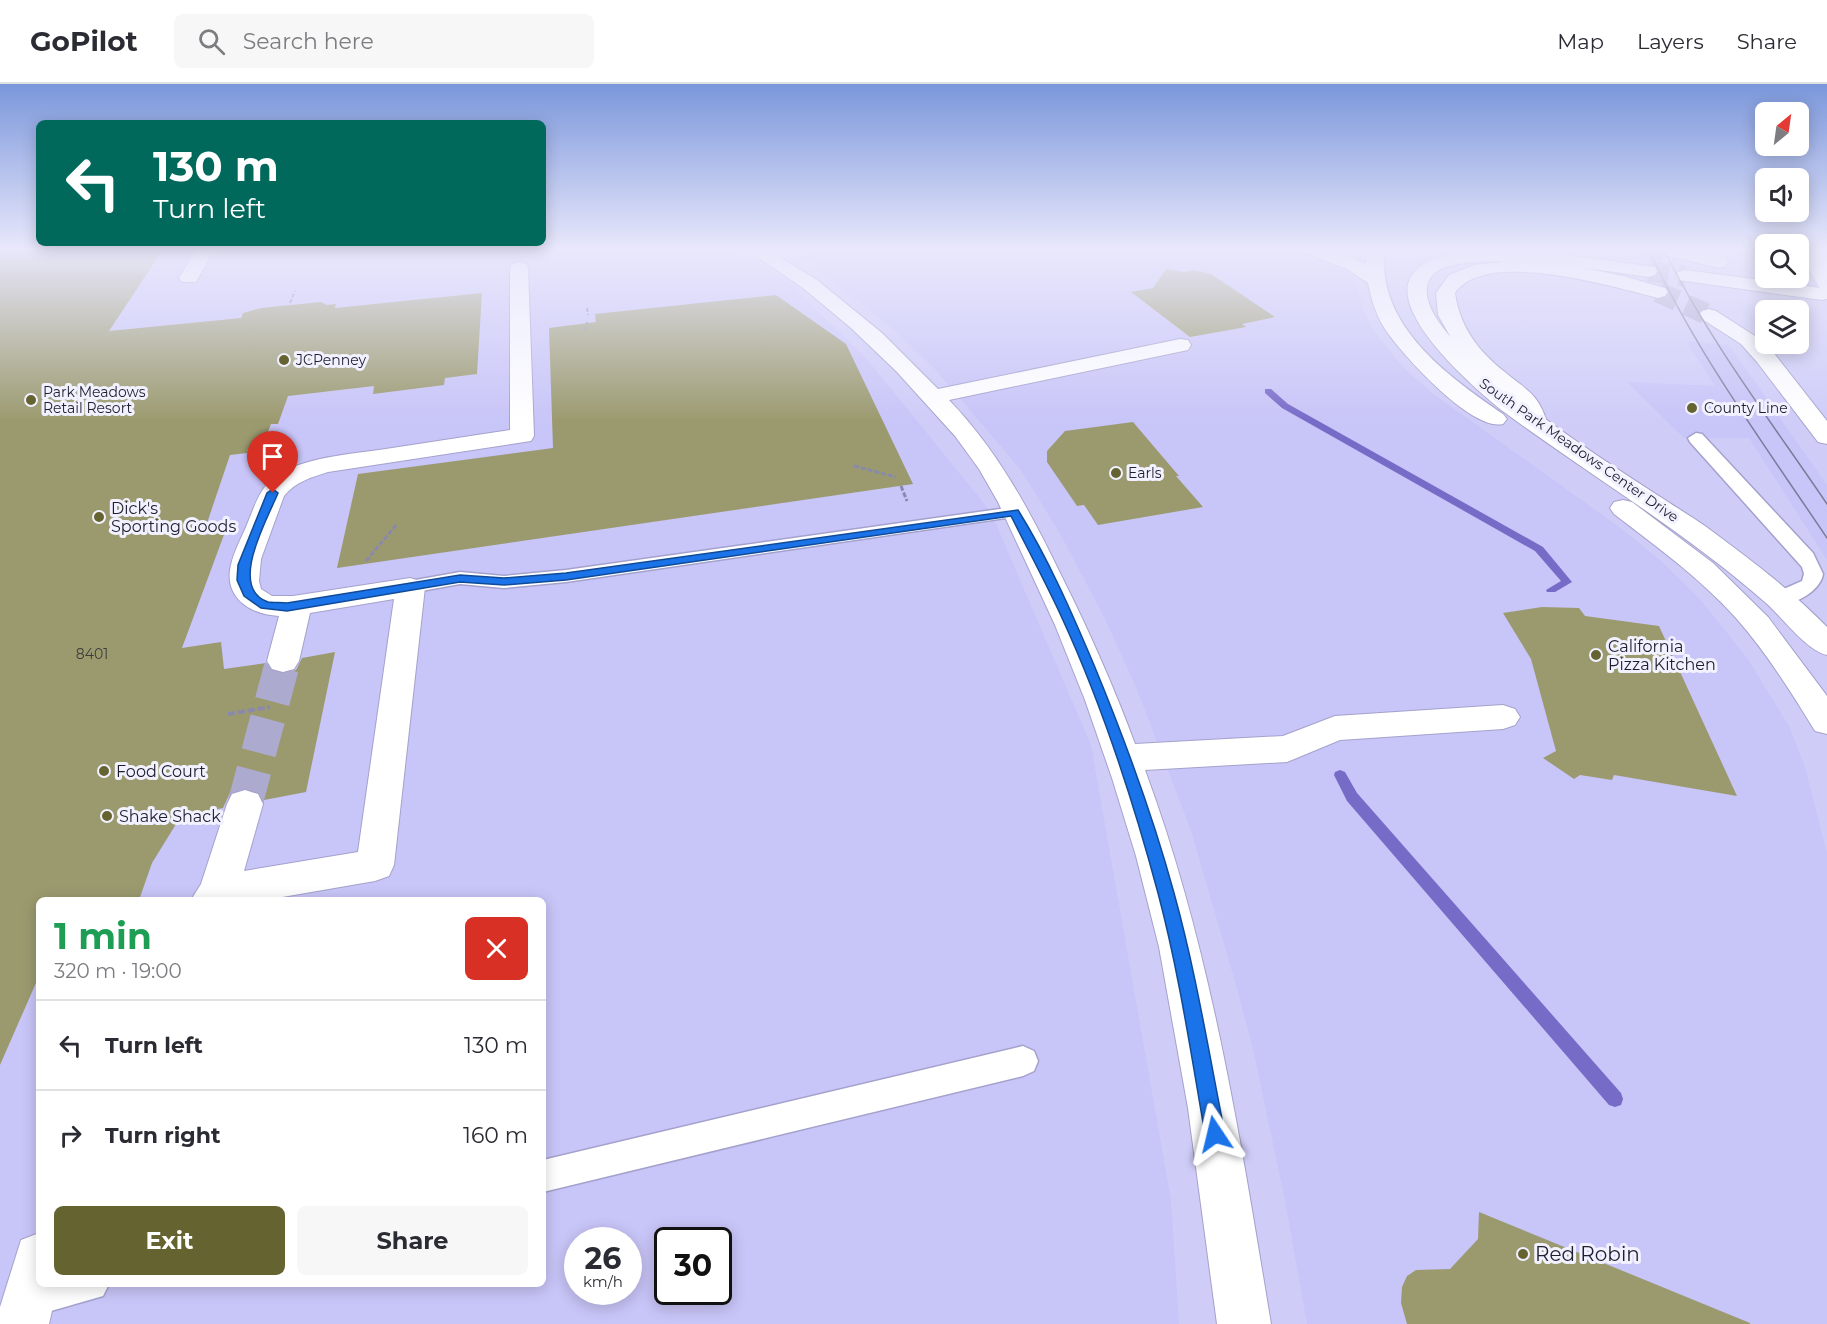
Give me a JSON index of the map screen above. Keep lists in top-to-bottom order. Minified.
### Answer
{"streets":{"main road":["South Park Meadows Center Drive"]},"places":["JCPenney","Park Meadows Retail Resort","County Line","Earls","Dick's Sporting Goods","California Pizza Kitchen","Food Court","Shake Shack","Red Robin"],"house_numbers":["8401"],"north":"top right","page":{"header":"GoPilot","search":"Search here","nav":["Map","Layers","Share"],"turn":["130 m","Turn left"],"heading":["1 min","320 m · 19:00"],"list":[{"name":"Turn left","value":"130 m"},{"name":"Turn right","value":"160 m"}],"buttons":["Exit","Share"],"speed":"26 km/h","limit":"30"}}
